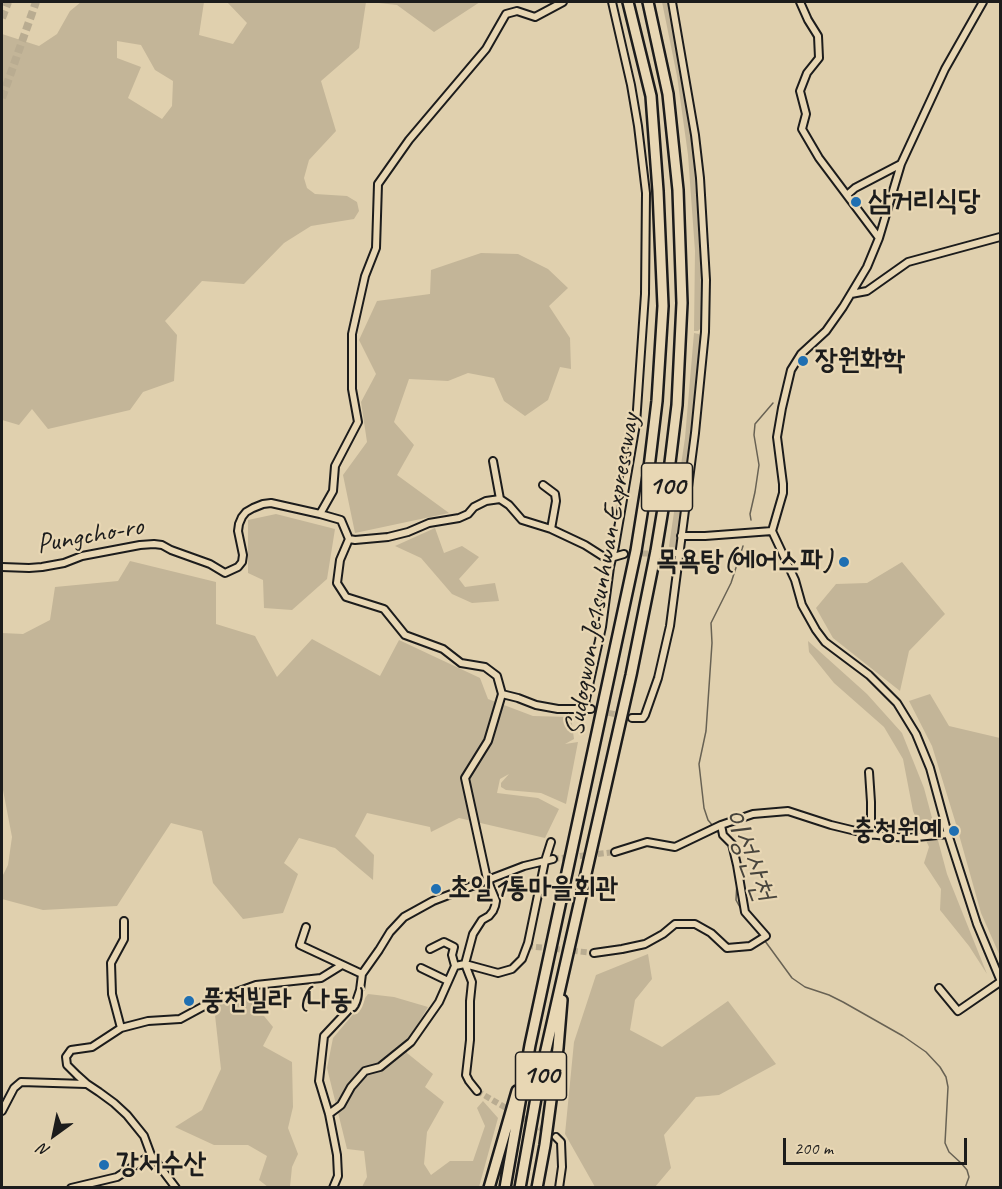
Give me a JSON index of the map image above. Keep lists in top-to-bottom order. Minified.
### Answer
{"streets":{"highway":["100","Sudogwon Je1sunhwan Expressway"],"street":["Pungcho-ro"]},"water":["이성산천"],"places":["삼거리식당","장원화학","목욕탕(에어스파)","충청원예","초일1통마을회관","풍천빌라 (나동)","강서수산"],"scale_bar":"200 m","north":"bottom left"}
